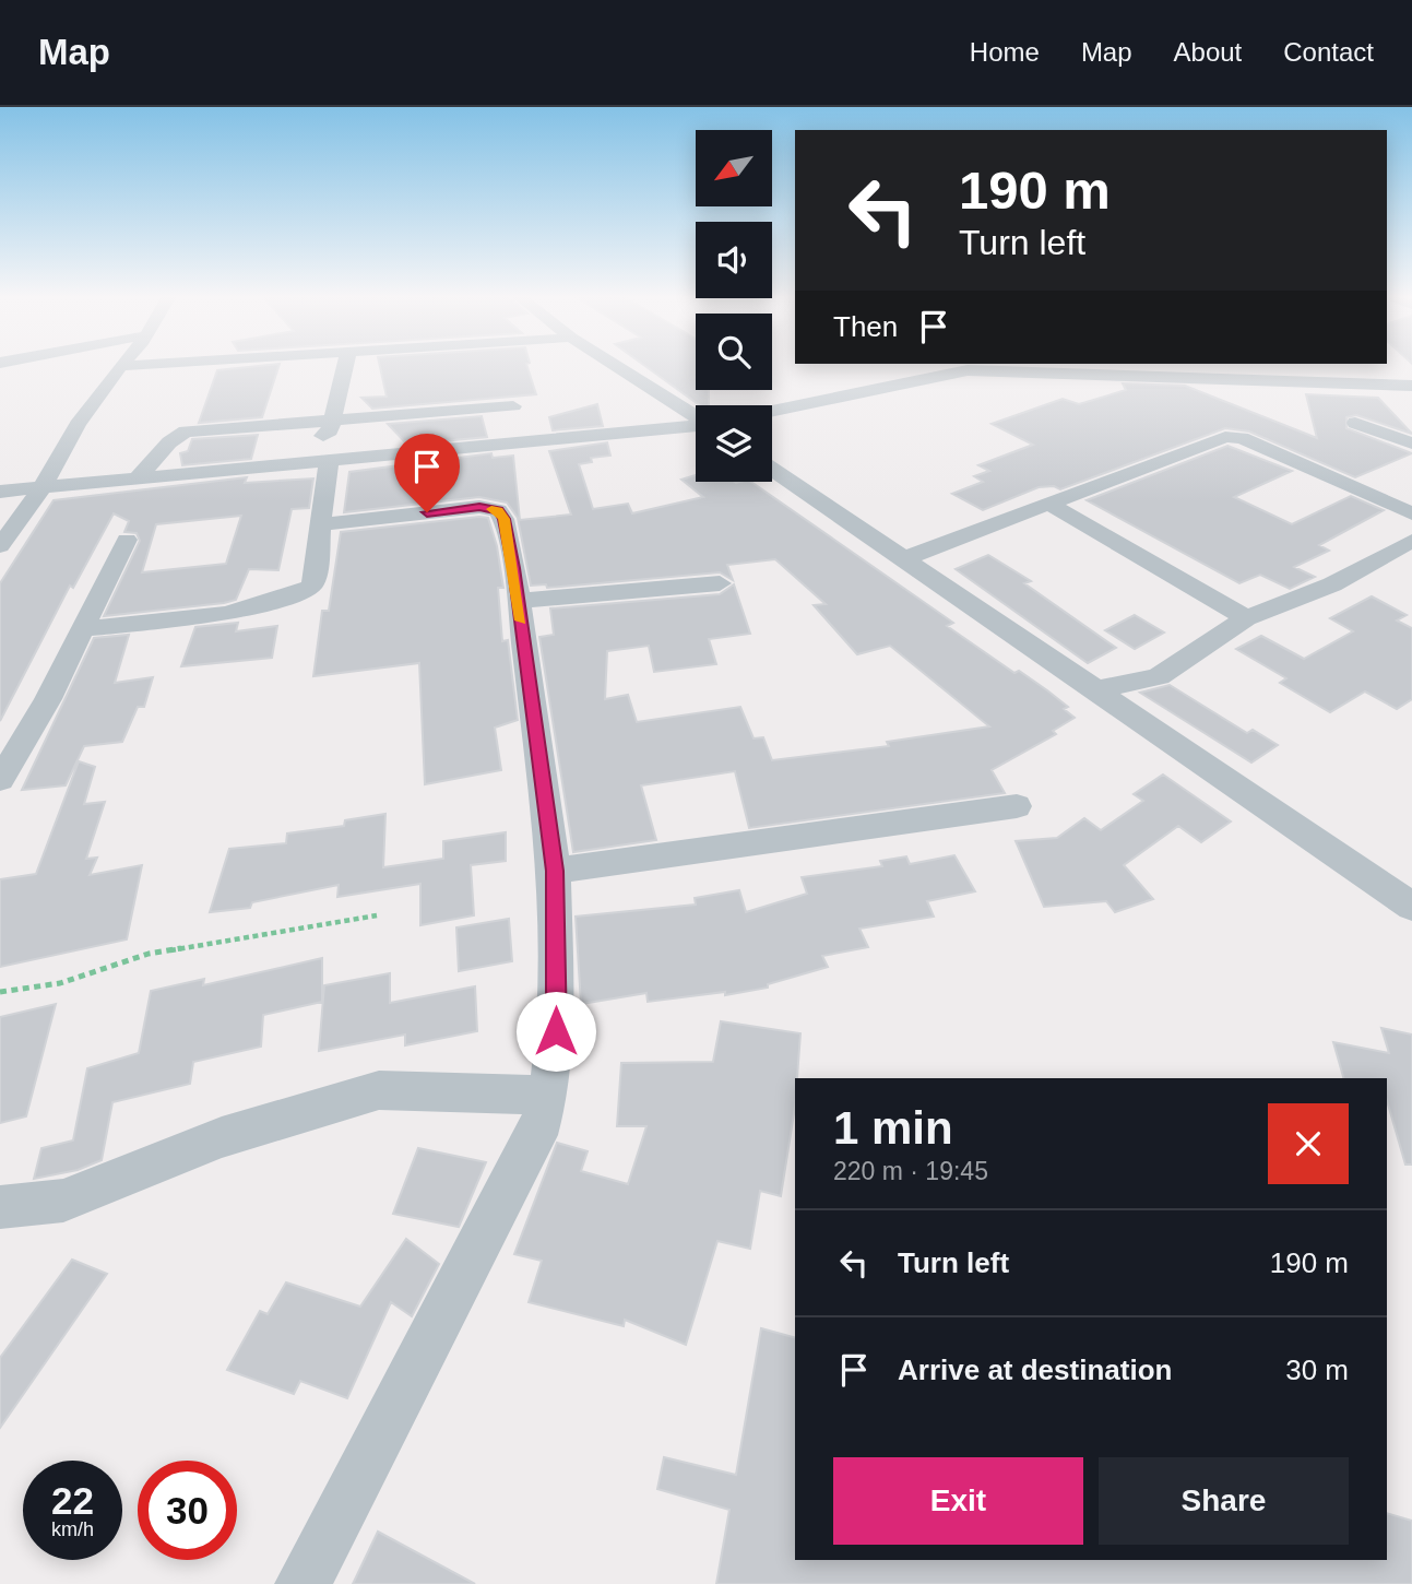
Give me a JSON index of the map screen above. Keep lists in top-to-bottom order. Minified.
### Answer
{"north":"bottom left","page":{"header":"Map","nav":["Home","Map","About","Contact"],"turn":["190 m","Turn left"],"then":"Then","heading":["1 min","220 m · 19:45"],"list":[{"name":"Turn left","value":"190 m"},{"name":"Arrive at destination","value":"30 m"}],"buttons":["Exit","Share"],"speed":"22 km/h","limit":"30"}}
